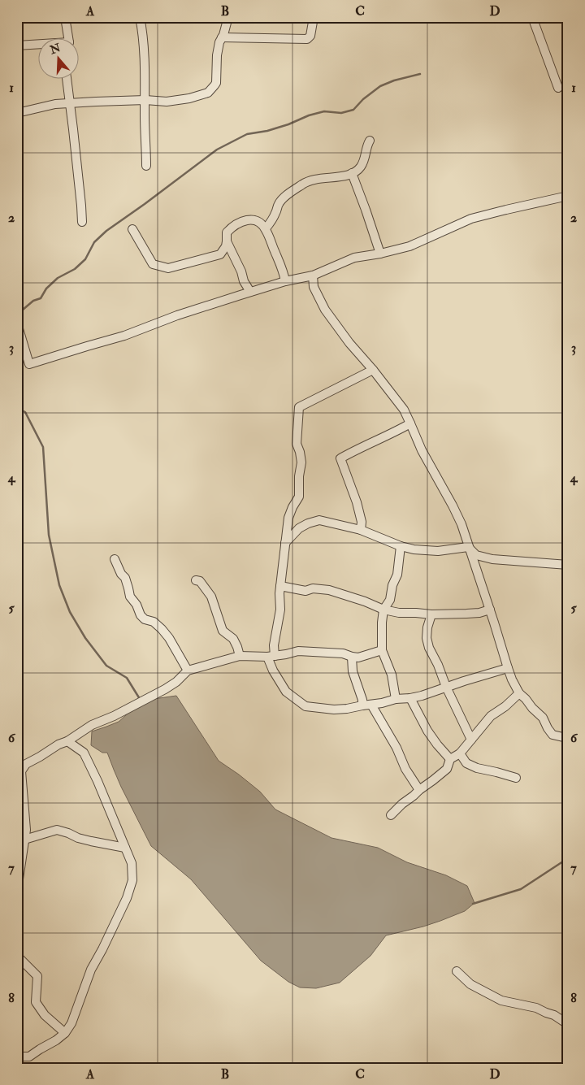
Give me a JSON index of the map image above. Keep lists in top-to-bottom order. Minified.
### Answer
{"north":"top","grid":{"columns":["A","B","C","D"],"rows":["1","2","3","4","5","6","7","8"]}}
